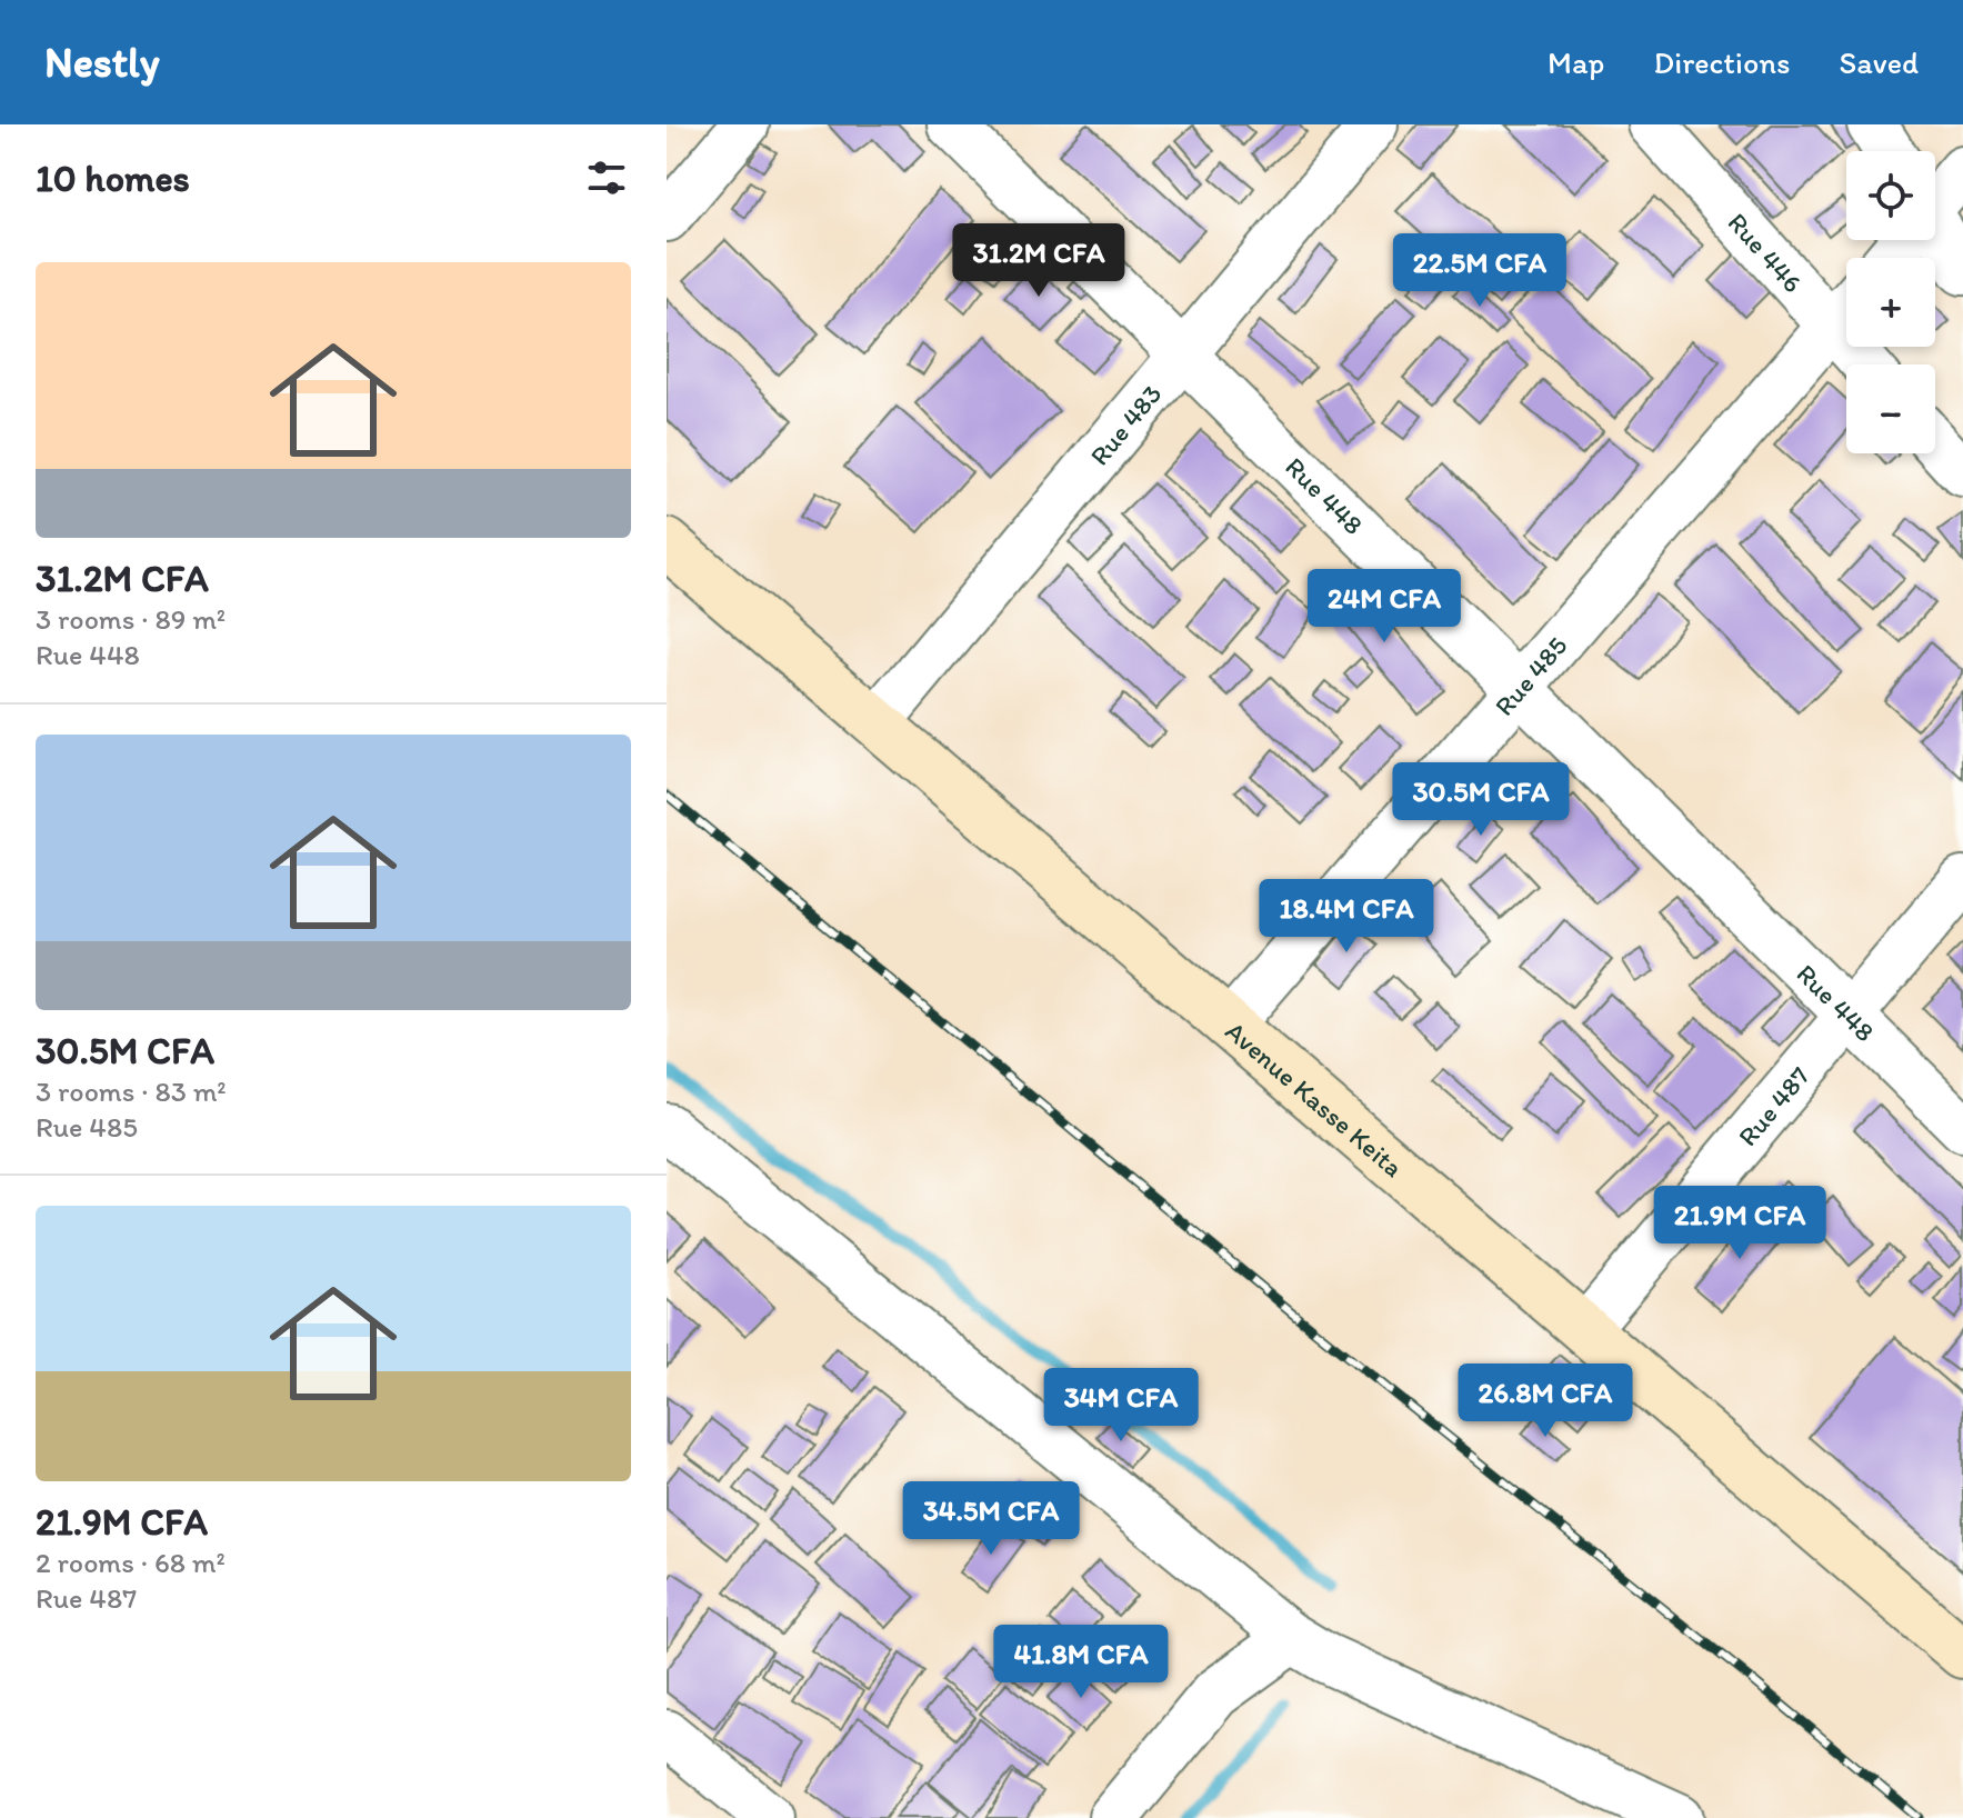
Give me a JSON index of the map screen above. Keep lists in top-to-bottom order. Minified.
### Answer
{"streets":{"main road":["Avenue Kasse Keita"],"street":["Rue 446","Rue 483","Rue 448","Rue 485","Rue 487"]},"crossings":[["Rue 446","Rue 485"],["Rue 483","Rue 448"],["Rue 483","Avenue Kasse Keita"],["Rue 448","Rue 485"],["Rue 448","Rue 487"],["Rue 485","Avenue Kasse Keita"],["Avenue Kasse Keita","Rue 487"]],"page":{"header":"Nestly","nav":["Map","Directions","Saved"],"heading":"10 homes","map_buttons":["+","−"],"price":["31.2M CFA","22.5M CFA","24M CFA","30.5M CFA","18.4M CFA","21.9M CFA","26.8M CFA","34M CFA","34.5M CFA","41.8M CFA"],"list":[{"name":"31.2M CFA","note":"3 rooms · 89 m² · Rue 448"},{"name":"30.5M CFA","note":"3 rooms · 83 m² · Rue 485"},{"name":"21.9M CFA","note":"2 rooms · 68 m² · Rue 487"}]}}
